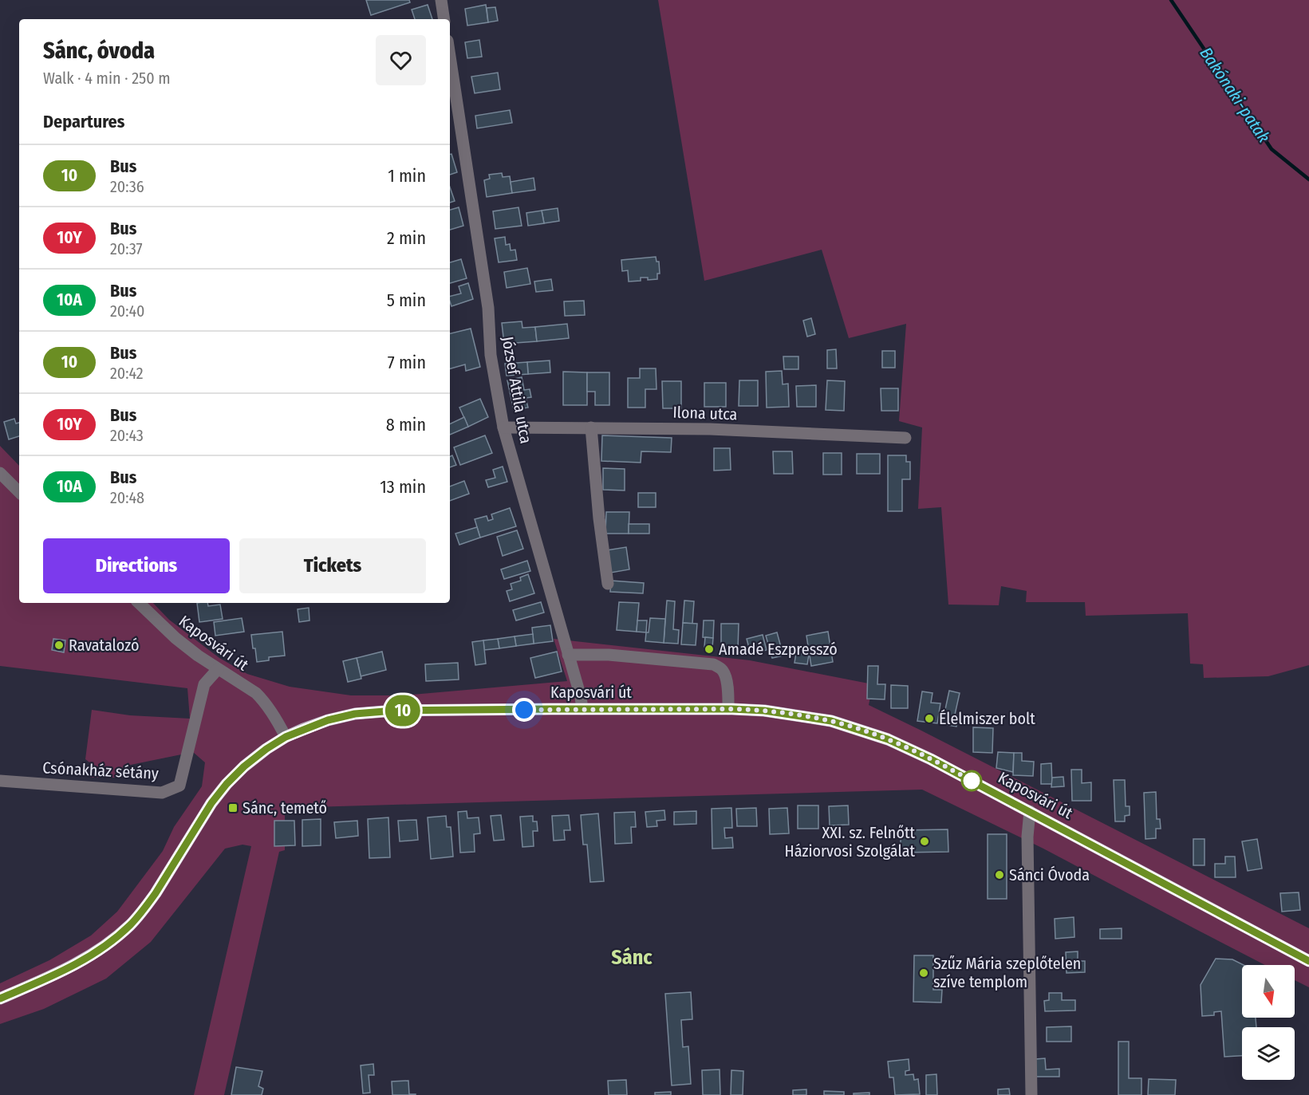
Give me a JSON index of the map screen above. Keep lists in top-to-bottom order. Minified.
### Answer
{"streets":{"main road":["Kaposvári út"],"street":["József Attila utca","Ilona utca","Csónakház sétány"]},"crossings":[["József Attila utca","Ilona utca"],["József Attila utca","Kaposvári út"],["Kaposvári út","Csónakház sétány"]],"districts":["Sánc"],"water":["Bakónaki-patak"],"places":{"other":["Ravatalozó","Amadé Eszpresszó","Élelmiszer bolt","XXI. sz. Felnőtt Háziorvosi Szolgálat","Sánci Óvoda","Szűz Mária szeplőtelen szíve templom"],"transit":["Sánc, temető"]},"lines":["bus line 10"],"north":"bottom","page":{"on_map":"10","heading":[["Sánc, óvoda","Walk · 4 min · 250 m"],"Departures"],"list":[{"mark":"10","name":"Bus","note":"20:36","value":"1 min"},{"mark":"10Y","name":"Bus","note":"20:37","value":"2 min"},{"mark":"10A","name":"Bus","note":"20:40","value":"5 min"},{"mark":"10","name":"Bus","note":"20:42","value":"7 min"},{"mark":"10Y","name":"Bus","note":"20:43","value":"8 min"},{"mark":"10A","name":"Bus","note":"20:48","value":"13 min"}],"buttons":["Directions","Tickets"]}}
